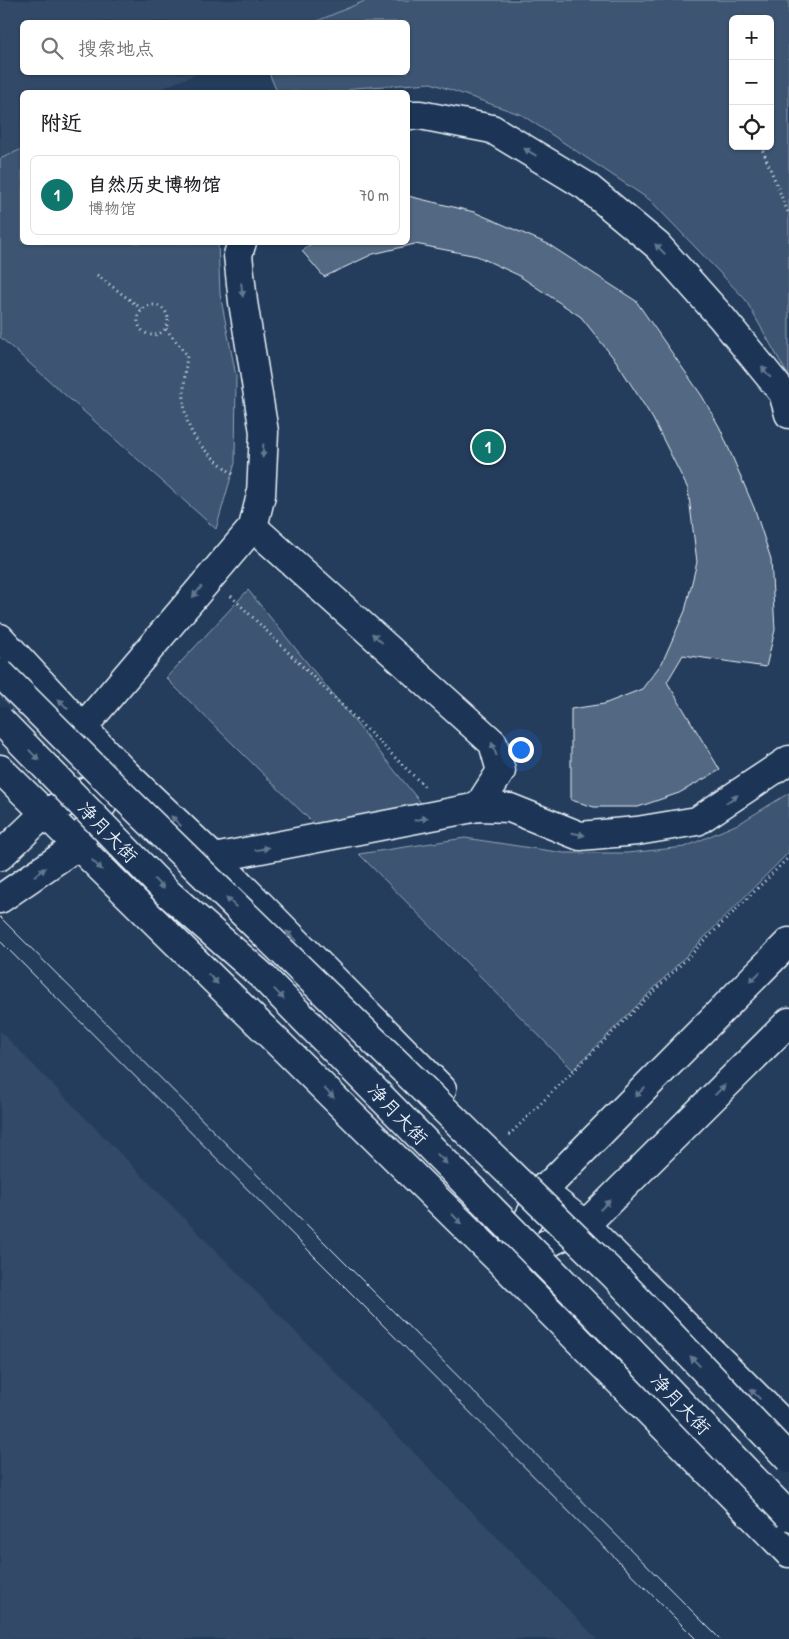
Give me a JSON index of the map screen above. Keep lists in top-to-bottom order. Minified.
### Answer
{"streets":{"main road":["净月大街"]},"page":{"map_buttons":["+","−"],"search":"搜索地点","heading":"附近","list":[{"mark":"1","name":"自然历史博物馆","note":"博物馆","value":"70 m"}],"pins":"1"}}
